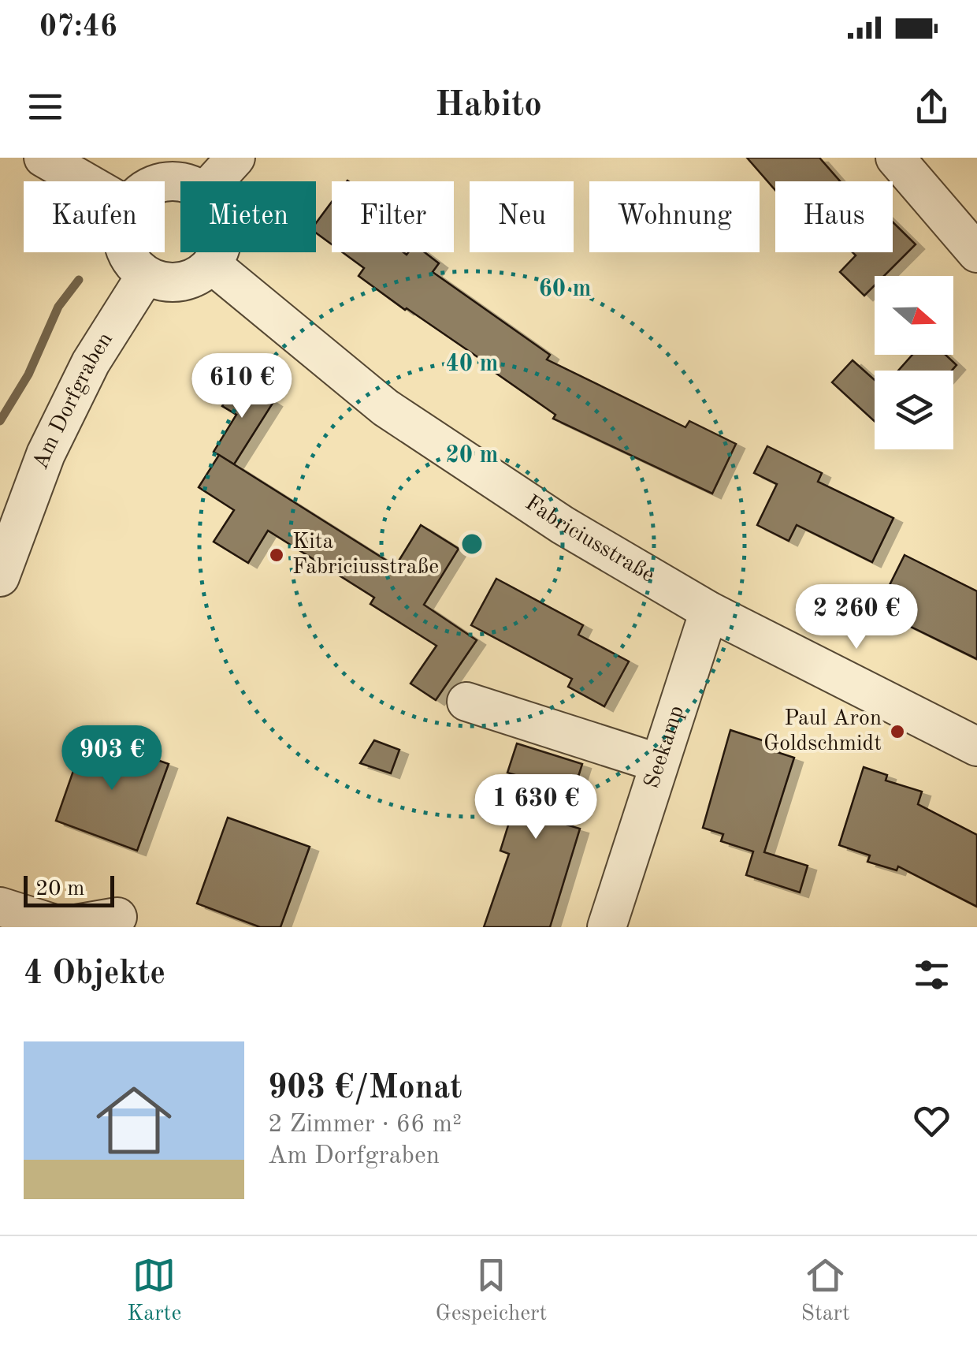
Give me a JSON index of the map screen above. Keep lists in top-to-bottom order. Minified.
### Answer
{"streets":{"street":["Am Dorfgraben","Fabriciusstraße","Seekamp"]},"crossings":[["Fabriciusstraße","Seekamp"]],"places":["Kita Fabriciusstraße","Paul Aron Goldschmidt"],"scale_bar":"20 m","north":"right","page":{"status":"07:46","header":"Habito","chip":["Kaufen","Mieten","Filter","Neu","Wohnung","Haus"],"price":["610 €","2 260 €","903 €","1 630 €"],"scale":"20 m","heading":"4 Objekte","list":[{"name":"903 €/Monat","note":"2 Zimmer · 66 m² · Am Dorfgraben"}],"tabs":["Karte","Gespeichert","Start"]},"rings":["60 m","40 m","20 m"]}
